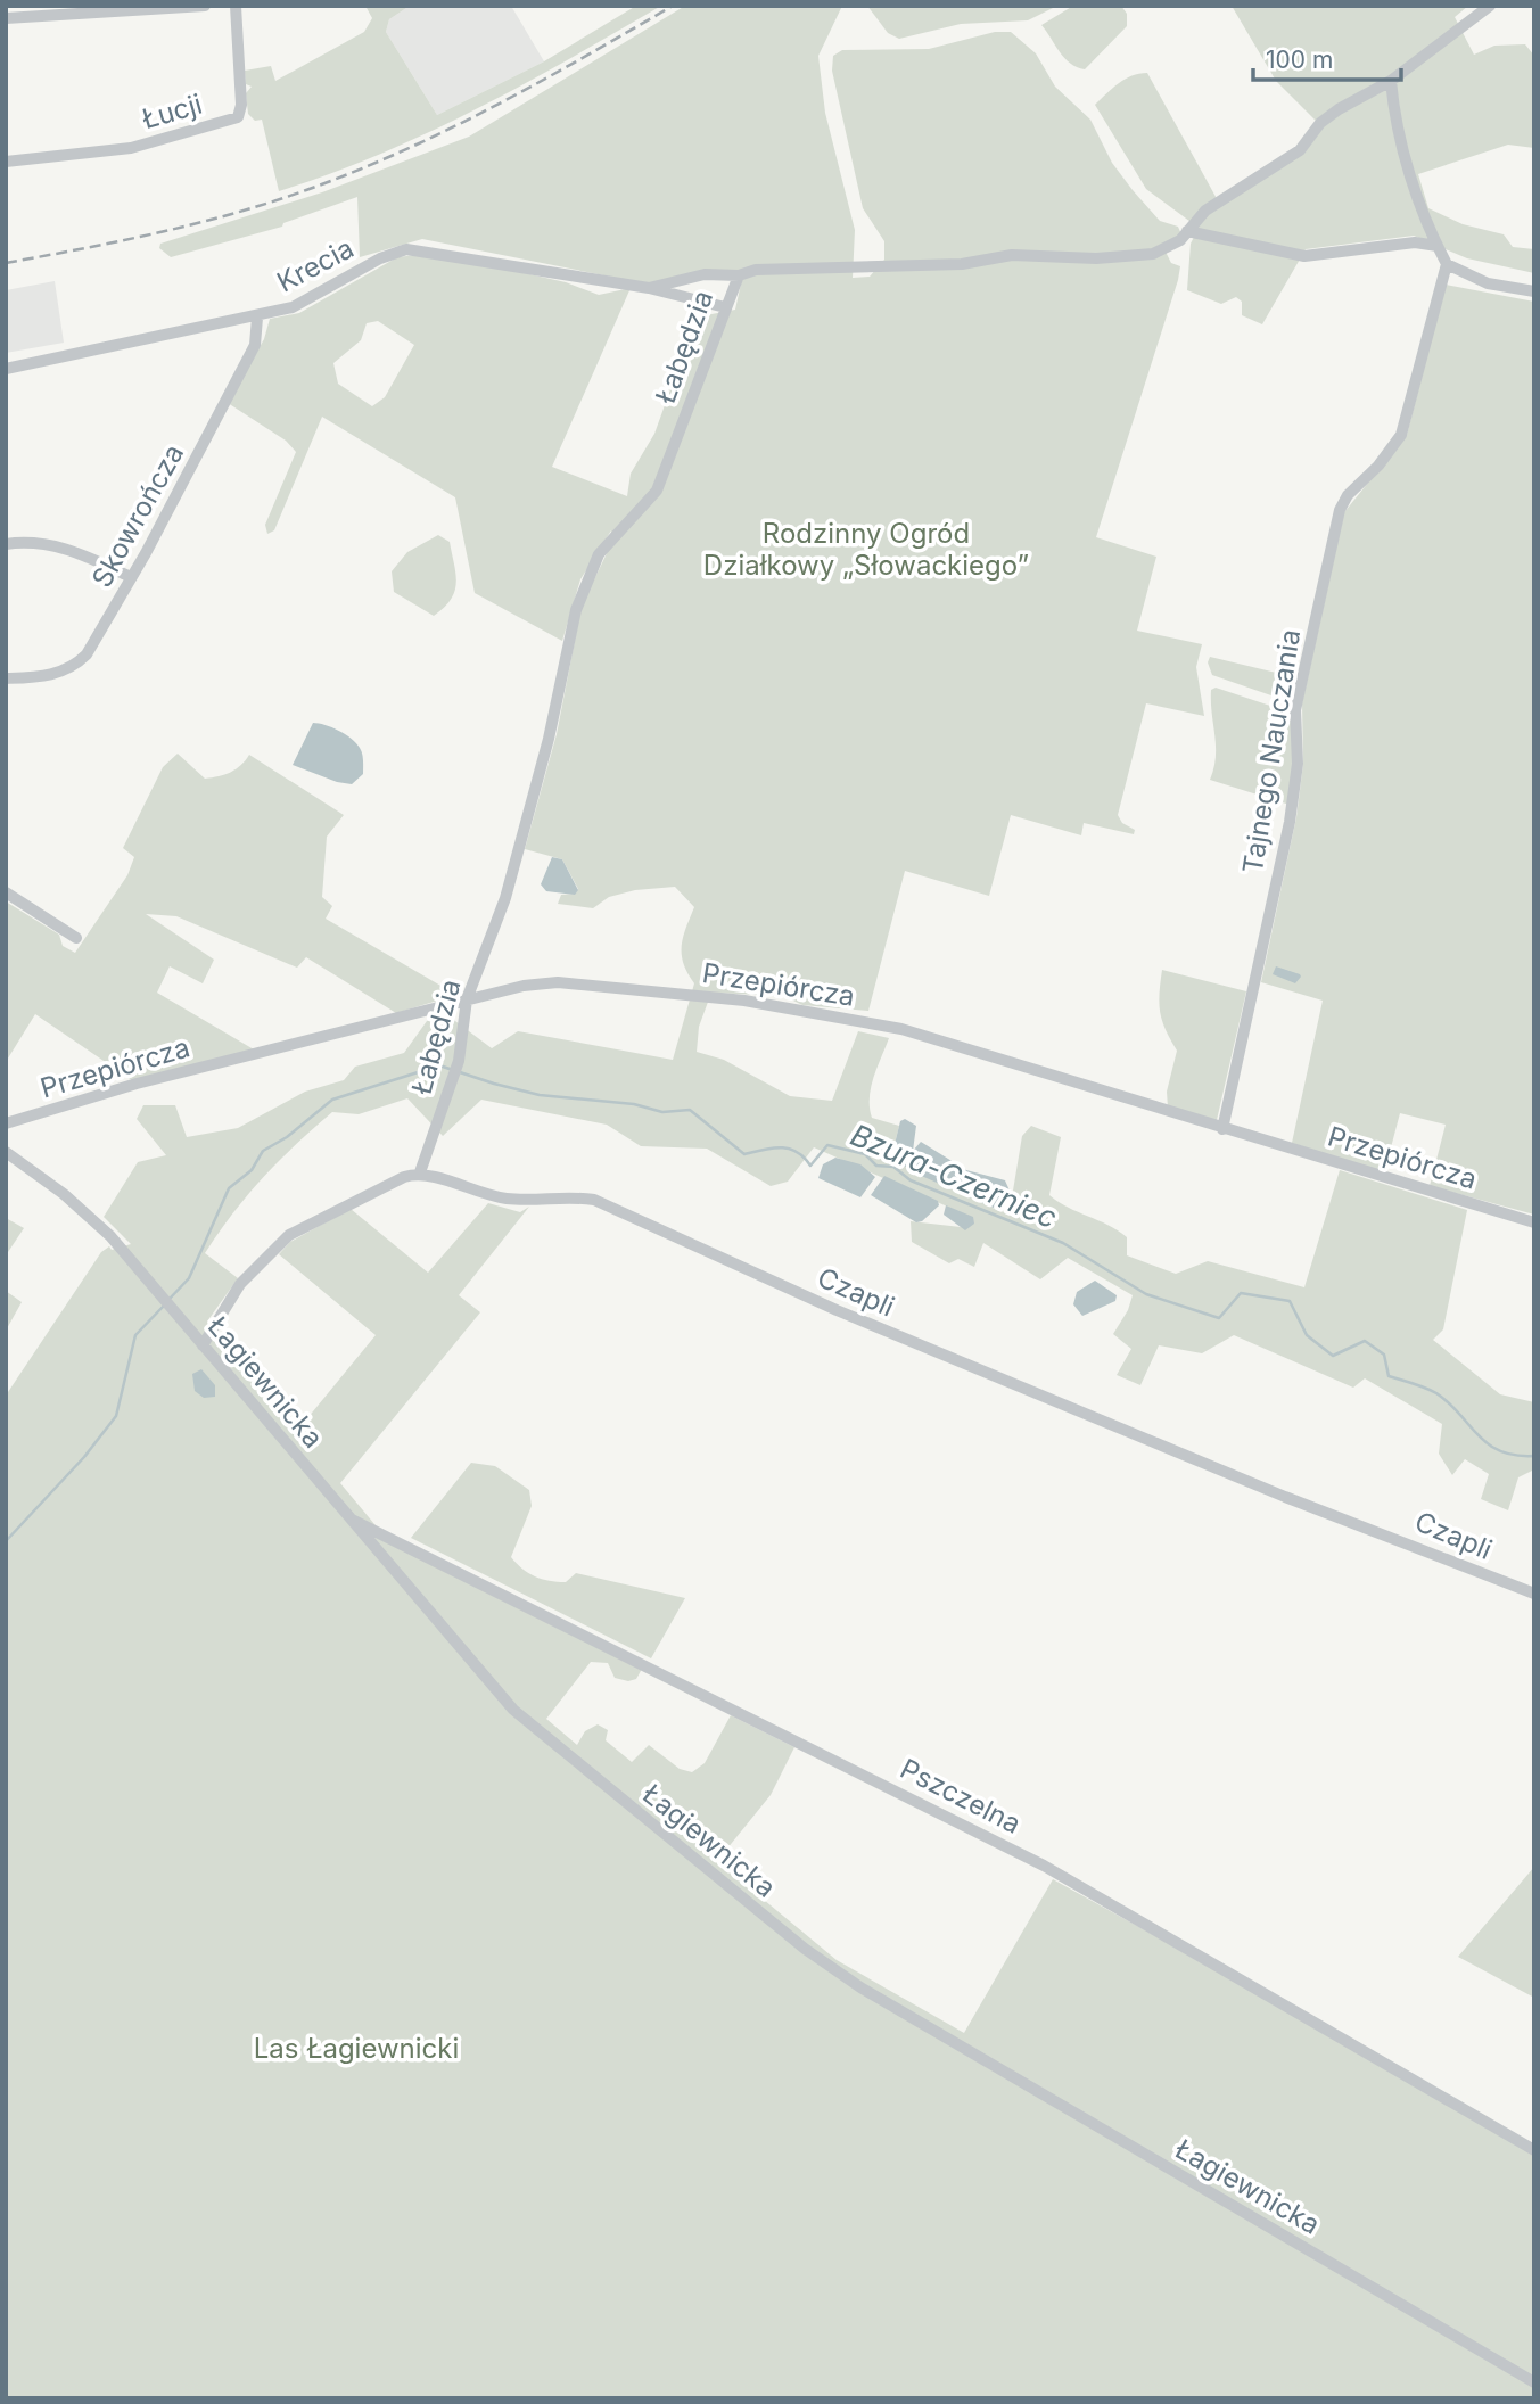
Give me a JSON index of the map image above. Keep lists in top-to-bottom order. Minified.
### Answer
{"streets":{"street":["Łucji","Krecia","Łabędzia","Skowrończa","Tajnego Nauczania","Przepiórcza","Czapli","Łagiewnicka","Pszczelna"]},"crossings":[["Krecia","Łabędzia"],["Krecia","Skowrończa"],["Łabędzia","Przepiórcza"],["Łabędzia","Czapli"],["Tajnego Nauczania","Przepiórcza"],["Łagiewnicka","Pszczelna"]],"water":["Bzura-Czerniec"],"parks":["Rodzinny Ogród Działkowy „Słowackiego”","Las Łagiewnicki"],"scale_bar":"100 m"}
